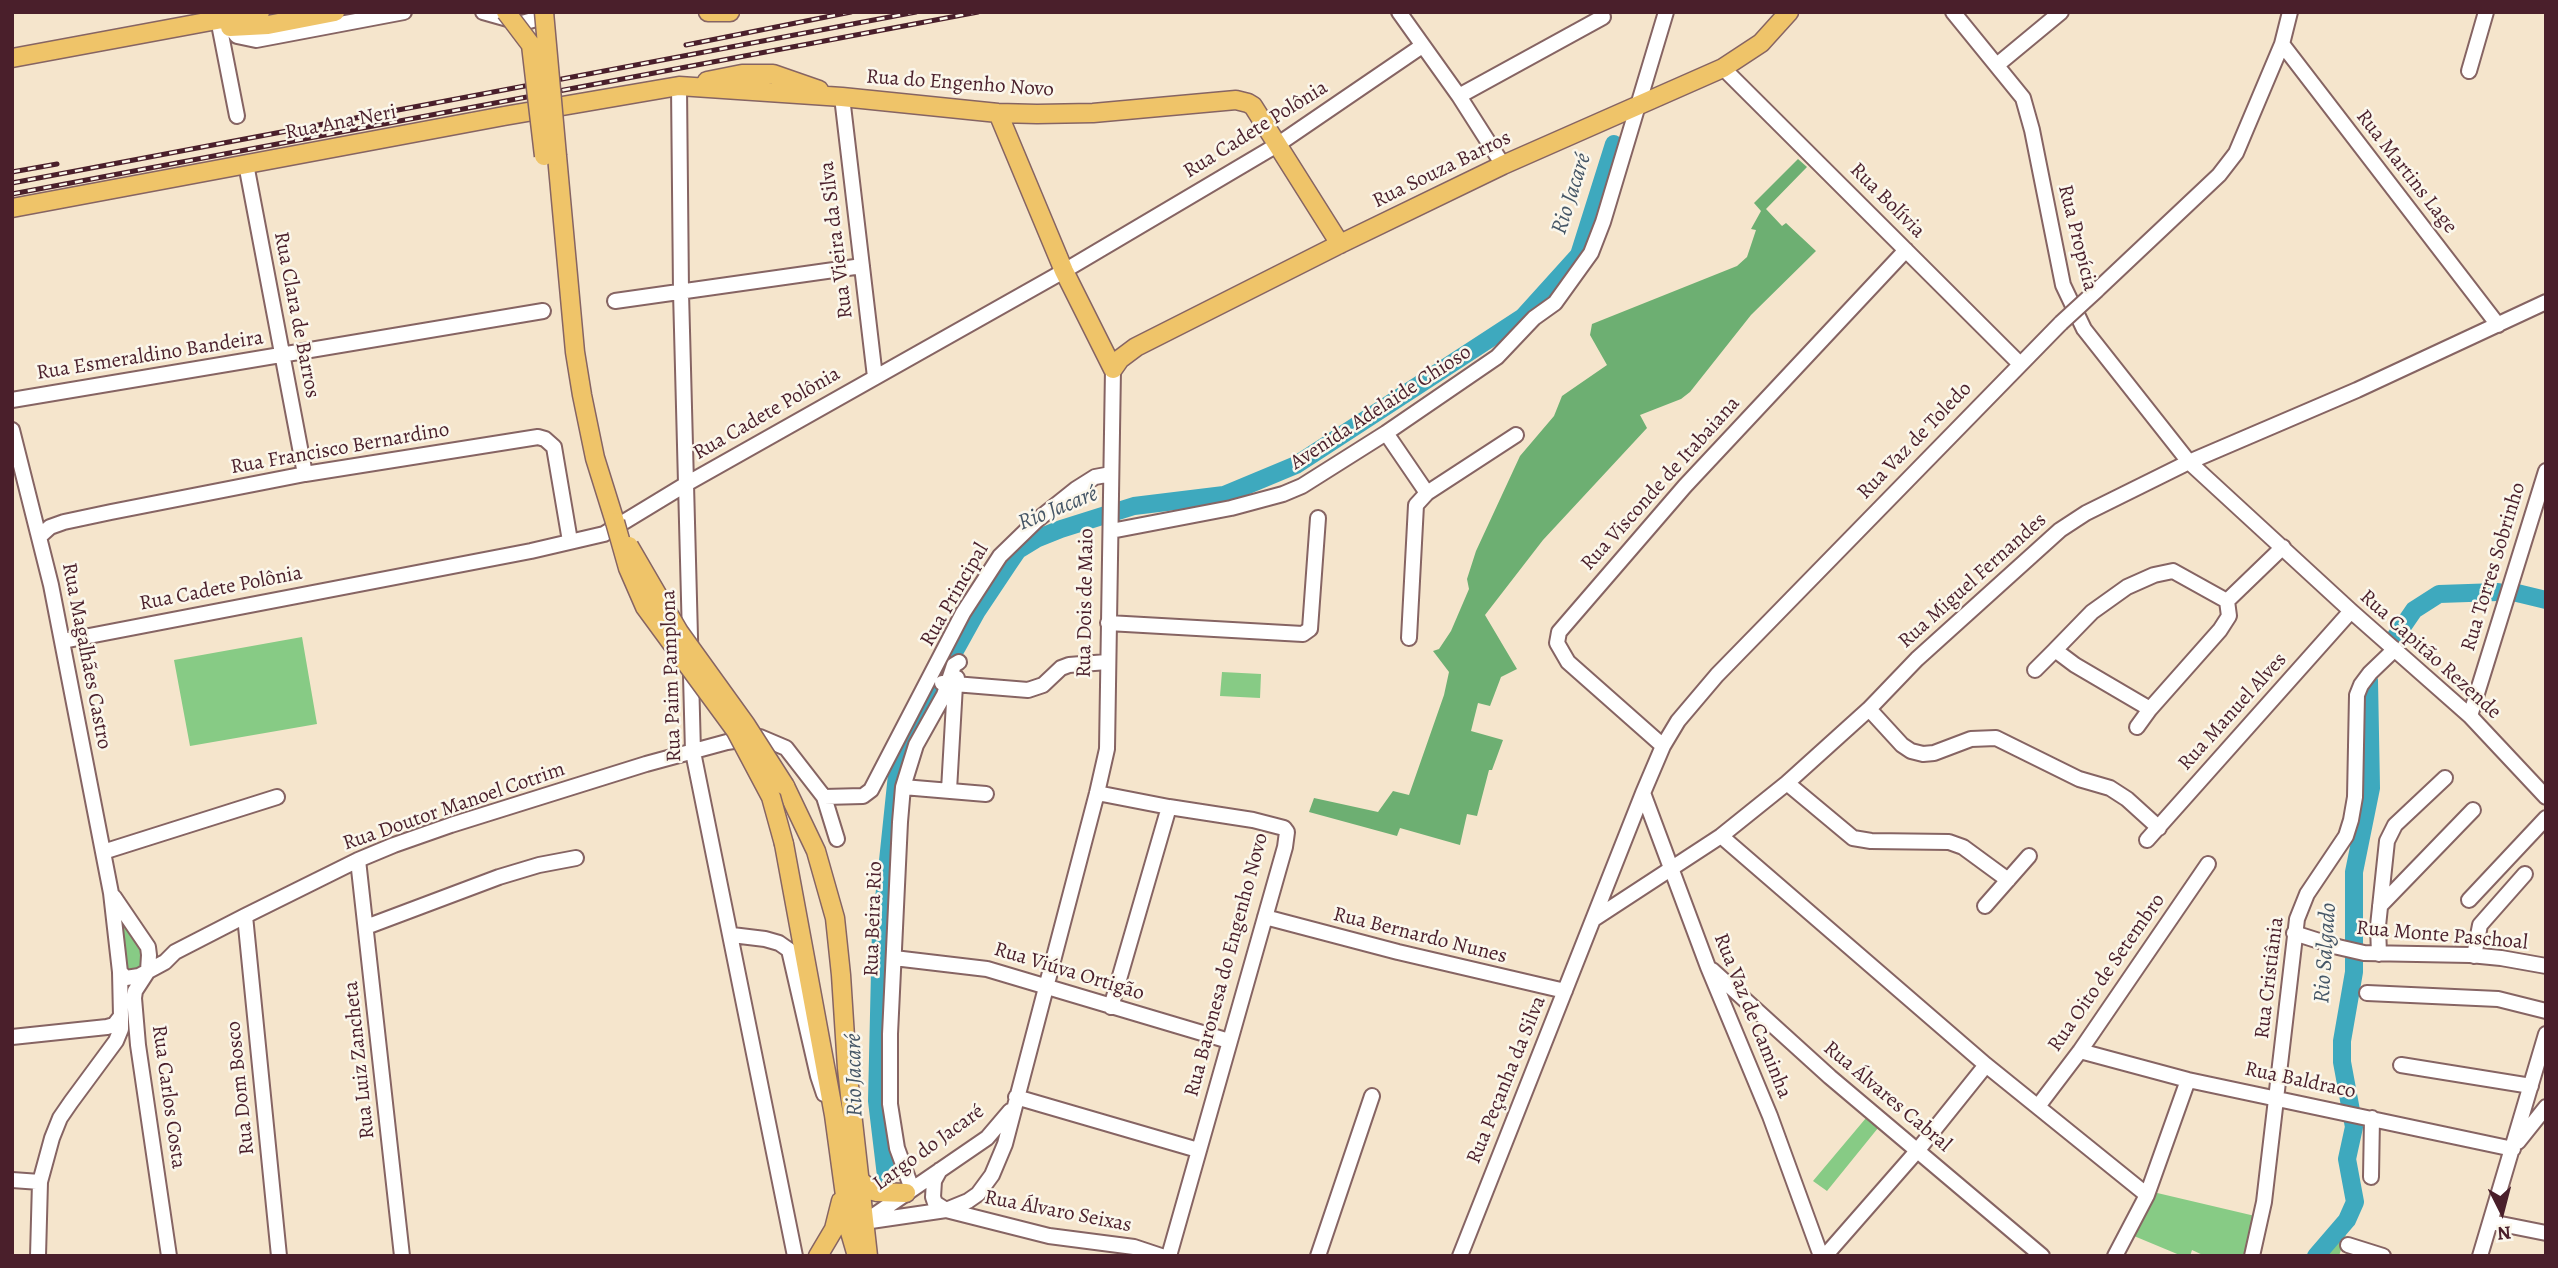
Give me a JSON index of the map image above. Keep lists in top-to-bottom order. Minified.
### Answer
{"streets":{"main road":["Rua do Engenho Novo","Rua Ana Neri","Rua Souza Barros","Rua Dois de Maio"],"street":["Rua Cadete Polônia","Rua Martins Lage","Rua Bolívia","Rua Propícia","Rua Vieira da Silva","Rua Clara de Barros","Rua Esmeraldino Bandeira","Avenida Adelaide Chioso","Rua Vaz de Toledo","Rua Francisco Bernardino","Rua Visconde de Itabaiana","Rua Torres Sobrinho","Rua Miguel Fernandes","Rua Principal","Rua Capitão Rezende","Rua Magalhães Castro","Rua Paim Pamplona","Rua Manuel Alves","Rua Doutor Manoel Cotrim","Rua Beira Rio","Rua Bernardo Nunes","Rua Monte Paschoal","Rua Baronesa do Engenho Novo","Rua Viúva Ortigão","Rua Oito de Setembro","Rua Cristiânia","Rua Vaz de Caminha","Rua Luiz Zancheta","Rua Peçanha da Silva","Rua Baldraco","Rua Dom Bosco","Rua Carlos Costa","Rua Álvares Cabral","Largo do Jacaré","Rua Álvaro Seixas"]},"crossings":[["Rua do Engenho Novo","Rua Ana Neri"],["Rua do Engenho Novo","Rua Cadete Polônia"],["Rua do Engenho Novo","Rua Souza Barros"],["Rua do Engenho Novo","Rua Vieira da Silva"],["Rua do Engenho Novo","Rua Dois de Maio"],["Rua do Engenho Novo","Rua Paim Pamplona"],["Rua Ana Neri","Rua Clara de Barros"],["Rua Ana Neri","Rua Paim Pamplona"],["Rua Cadete Polônia","Rua Vieira da Silva"],["Rua Cadete Polônia","Rua Francisco Bernardino"],["Rua Cadete Polônia","Rua Dois de Maio"],["Rua Cadete Polônia","Rua Magalhães Castro"],["Rua Cadete Polônia","Rua Paim Pamplona"],["Rua Souza Barros","Rua Bolívia"],["Rua Souza Barros","Avenida Adelaide Chioso"],["Rua Souza Barros","Rua Dois de Maio"],["Rua Martins Lage","Rua Vaz de Toledo"],["Rua Martins Lage","Rua Miguel Fernandes"],["Rua Bolívia","Rua Vaz de Toledo"],["Rua Bolívia","Rua Visconde de Itabaiana"],["Rua Propícia","Rua Miguel Fernandes"],["Rua Propícia","Rua Capitão Rezende"],["Rua Clara de Barros","Rua Esmeraldino Bandeira"],["Rua Clara de Barros","Rua Francisco Bernardino"],["Avenida Adelaide Chioso","Rua Dois de Maio"],["Rua Vaz de Toledo","Rua Visconde de Itabaiana"],["Rua Vaz de Toledo","Rua Miguel Fernandes"],["Rua Vaz de Toledo","Rua Vaz de Caminha"],["Rua Vaz de Toledo","Rua Peçanha da Silva"],["Rua Francisco Bernardino","Rua Magalhães Castro"],["Rua Torres Sobrinho","Rua Capitão Rezende"],["Rua Miguel Fernandes","Rua Capitão Rezende"],["Rua Miguel Fernandes","Rua Vaz de Caminha"],["Rua Miguel Fernandes","Rua Peçanha da Silva"],["Rua Principal","Rua Dois de Maio"],["Rua Principal","Rua Beira Rio"],["Rua Dois de Maio","Rua Baronesa do Engenho Novo"],["Rua Dois de Maio","Rua Viúva Ortigão"],["Rua Dois de Maio","Largo do Jacaré"],["Rua Capitão Rezende","Rua Manuel Alves"],["Rua Capitão Rezende","Rua Cristiânia"],["Rua Magalhães Castro","Rua Carlos Costa"],["Rua Paim Pamplona","Rua Doutor Manoel Cotrim"],["Rua Doutor Manoel Cotrim","Rua Luiz Zancheta"],["Rua Doutor Manoel Cotrim","Rua Dom Bosco"],["Rua Doutor Manoel Cotrim","Rua Carlos Costa"],["Rua Beira Rio","Rua Viúva Ortigão"],["Rua Beira Rio","Largo do Jacaré"],["Rua Bernardo Nunes","Rua Baronesa do Engenho Novo"],["Rua Bernardo Nunes","Rua Peçanha da Silva"],["Rua Monte Paschoal","Rua Cristiânia"],["Rua Baronesa do Engenho Novo","Rua Viúva Ortigão"],["Rua Oito de Setembro","Rua Baldraco"],["Rua Cristiânia","Rua Baldraco"],["Rua Vaz de Caminha","Rua Álvares Cabral"],["Largo do Jacaré","Rua Álvaro Seixas"]],"water":["Rio Jacaré","Rio Salgado"],"north":"bottom"}
